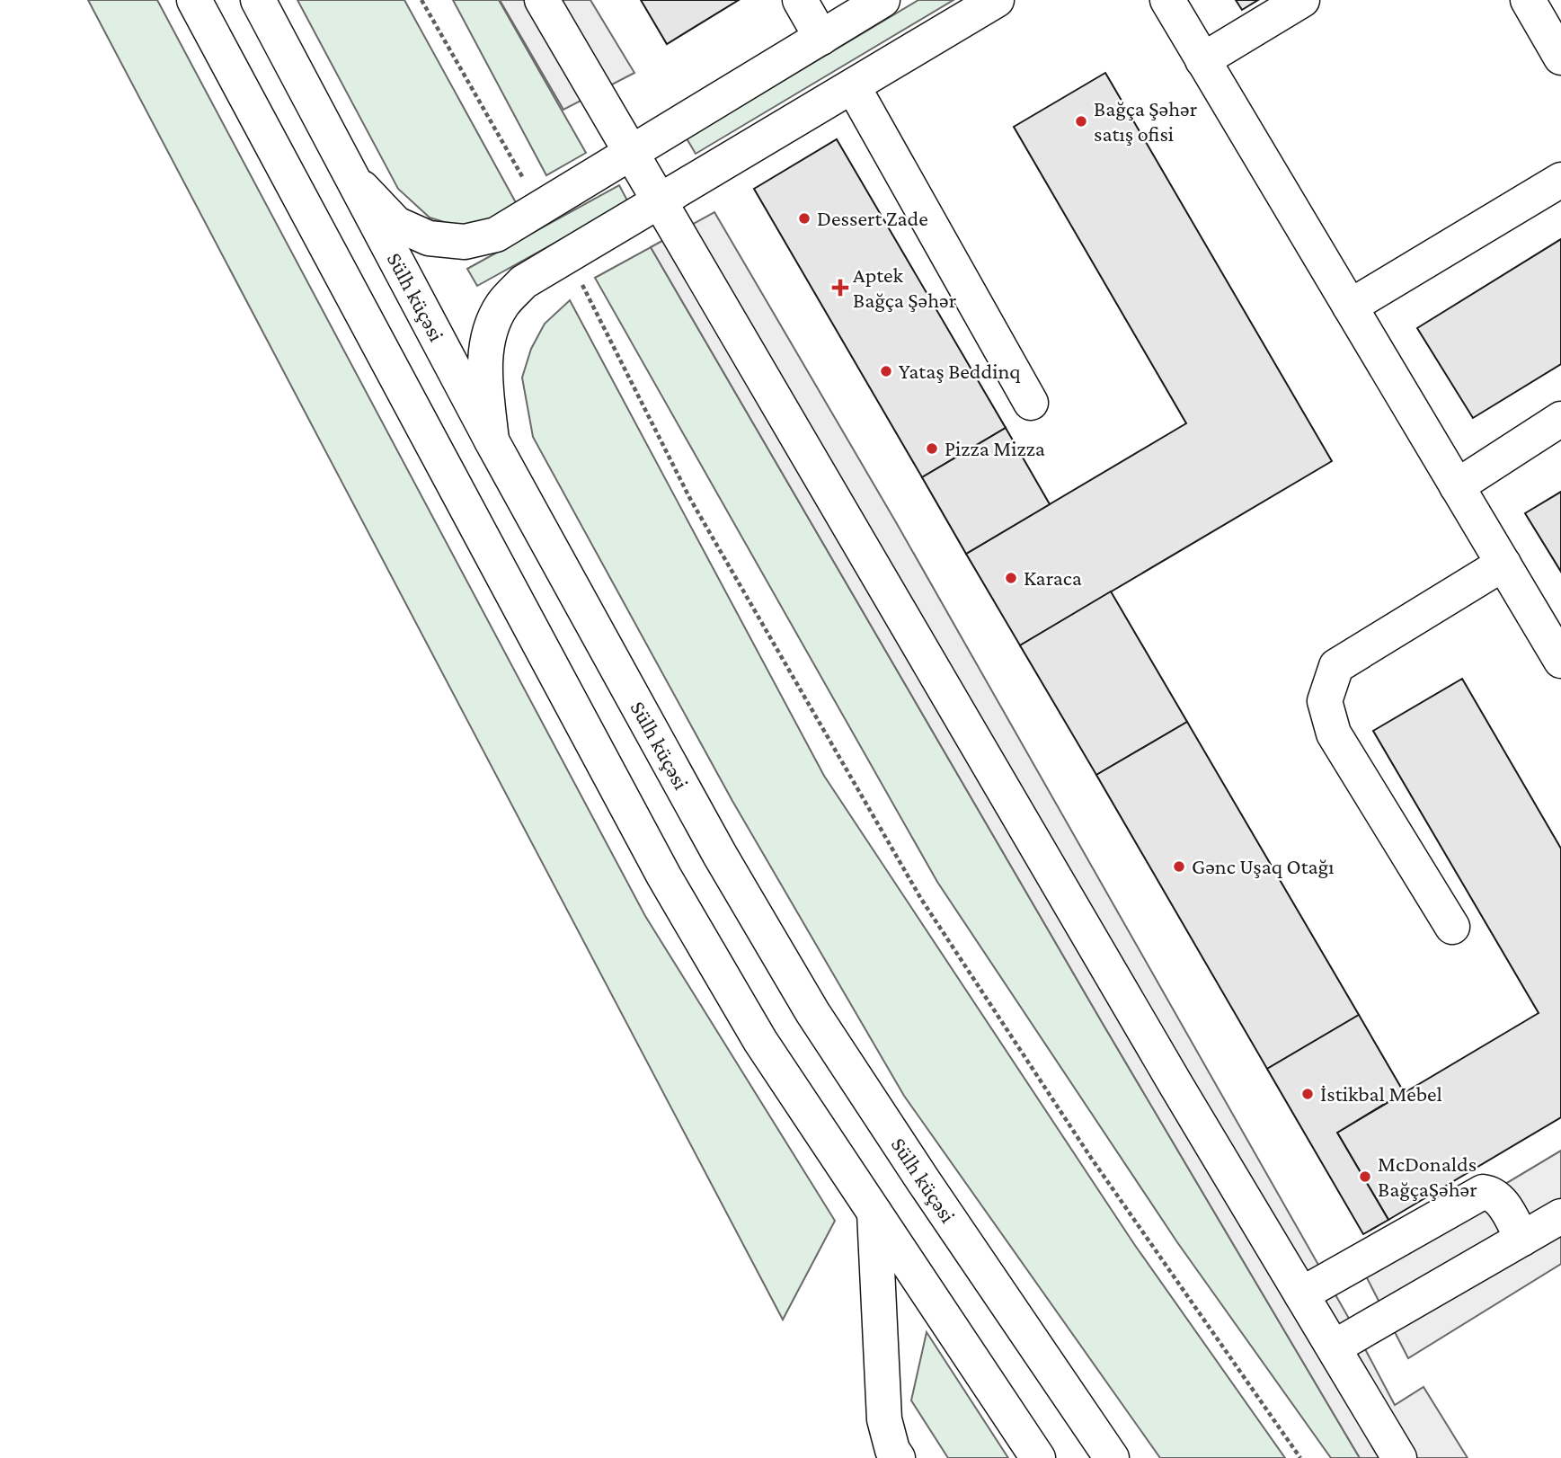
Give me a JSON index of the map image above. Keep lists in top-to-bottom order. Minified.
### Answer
{"streets":{"main road":["Sülh küçəsi"]},"places":{"other":["Bağça Şəhər satış ofisi","Dessert Zade","Yataş Beddinq","Pizza Mizza","Karaca","Gənc Uşaq Otağı","İstikbal Mebel","McDonalds BağçaŞəhər"],"health":["Aptek Bağça Şəhər"]}}
